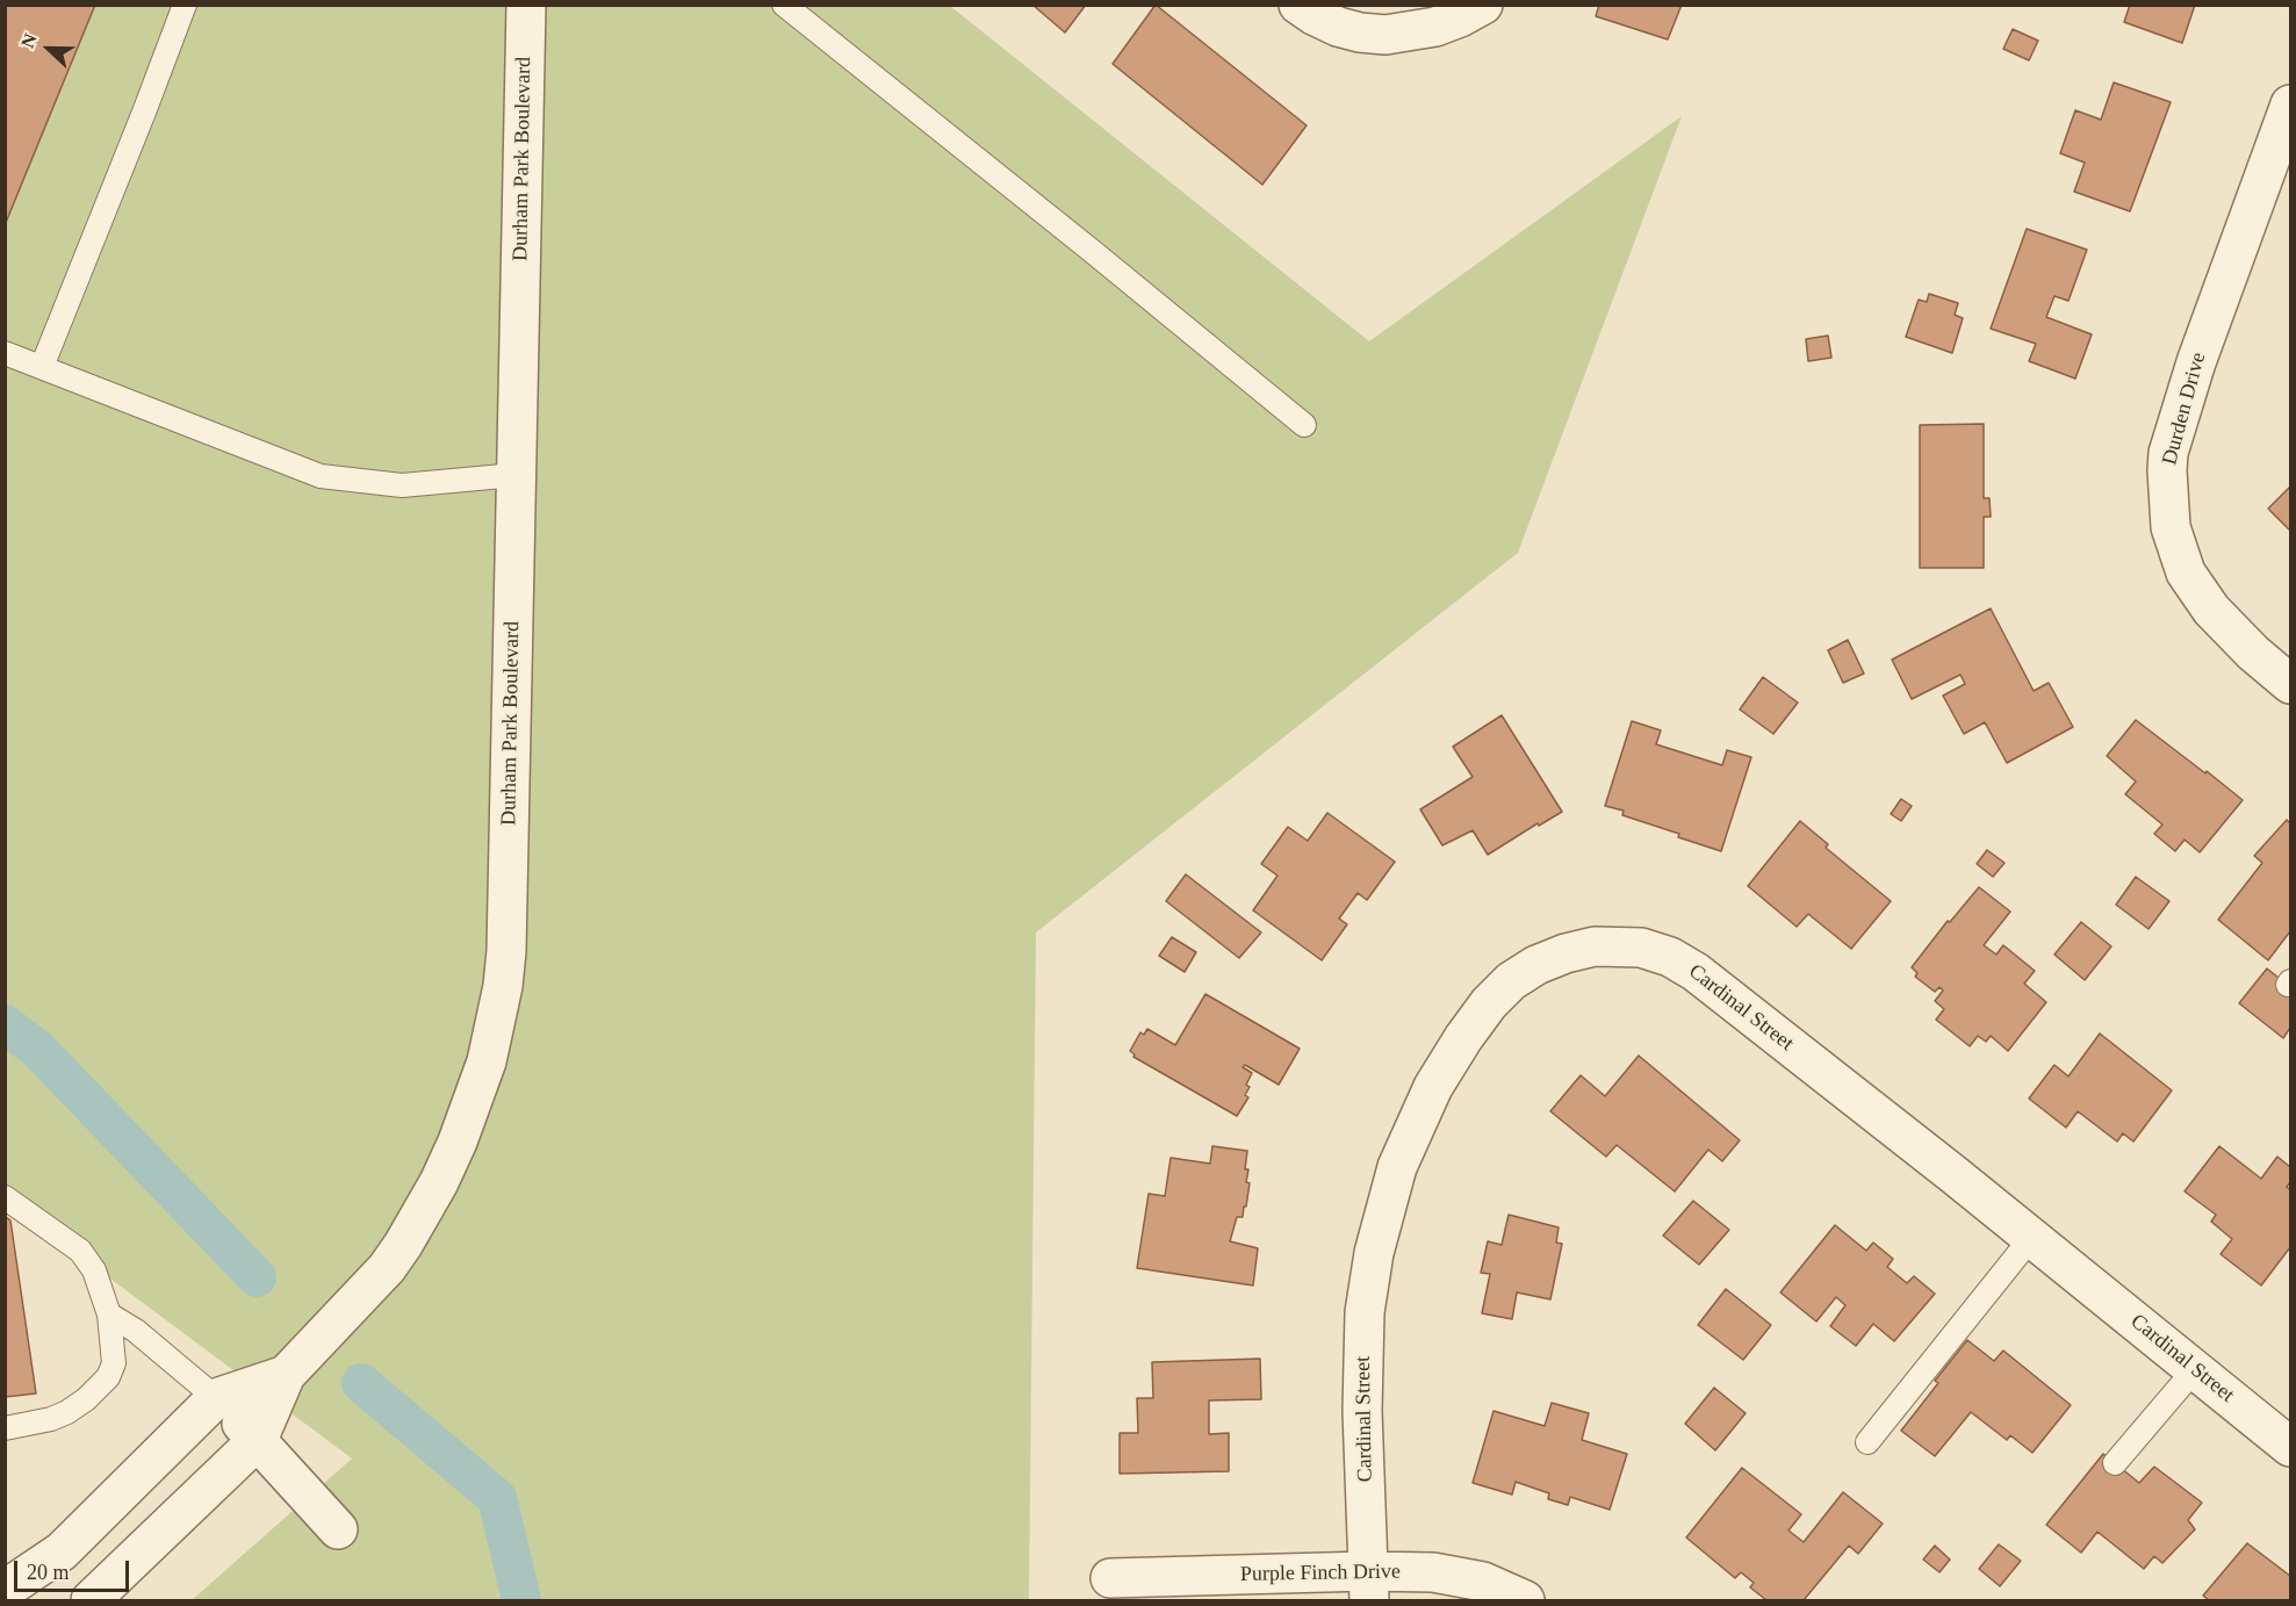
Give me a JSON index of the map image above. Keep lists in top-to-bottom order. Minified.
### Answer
{"streets":{"street":["Durham Park Boulevard","Durden Drive","Cardinal Street","Purple Finch Drive"]},"crossings":[["Cardinal Street","Purple Finch Drive"]],"scale_bar":"20 m","north":"left"}
